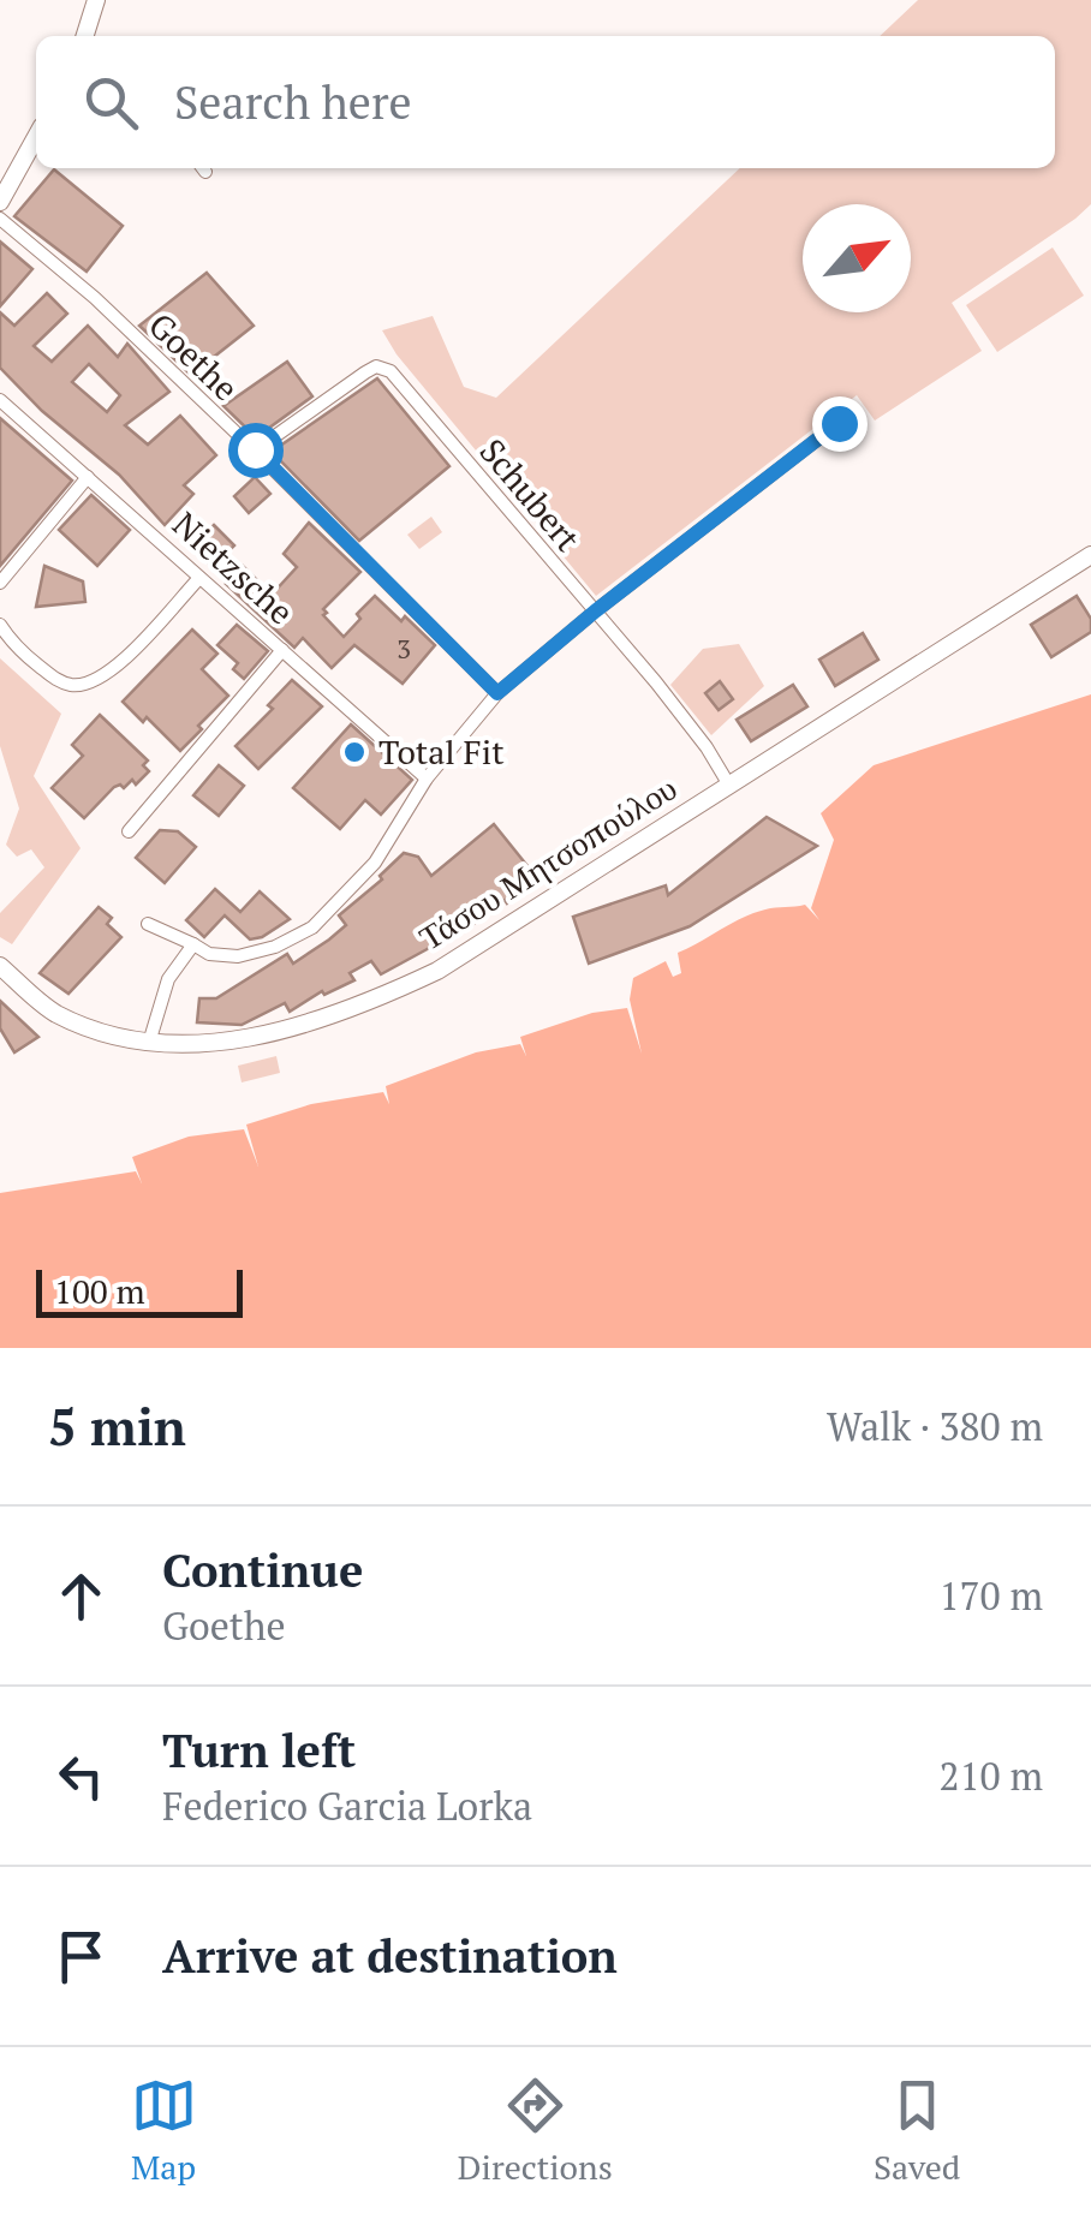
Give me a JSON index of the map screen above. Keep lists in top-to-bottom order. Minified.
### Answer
{"streets":{"street":["Goethe","Schubert","Nietzsche","Τάσου Μητσοπούλου"]},"crossings":[["Goethe","Schubert"],["Schubert","Τάσου Μητσοπούλου"]],"places":["Total Fit"],"house_numbers":["3"],"scale_bar":"100 m","north":"top right","page":{"search":"Search here","scale":"100 m","heading":["5 min","Walk · 380 m"],"list":[["Continue","Goethe","170 m"],["Turn left","Federico Garcia Lorka","210 m"],"Arrive at destination"],"nav":["Map","Directions","Saved"]}}
